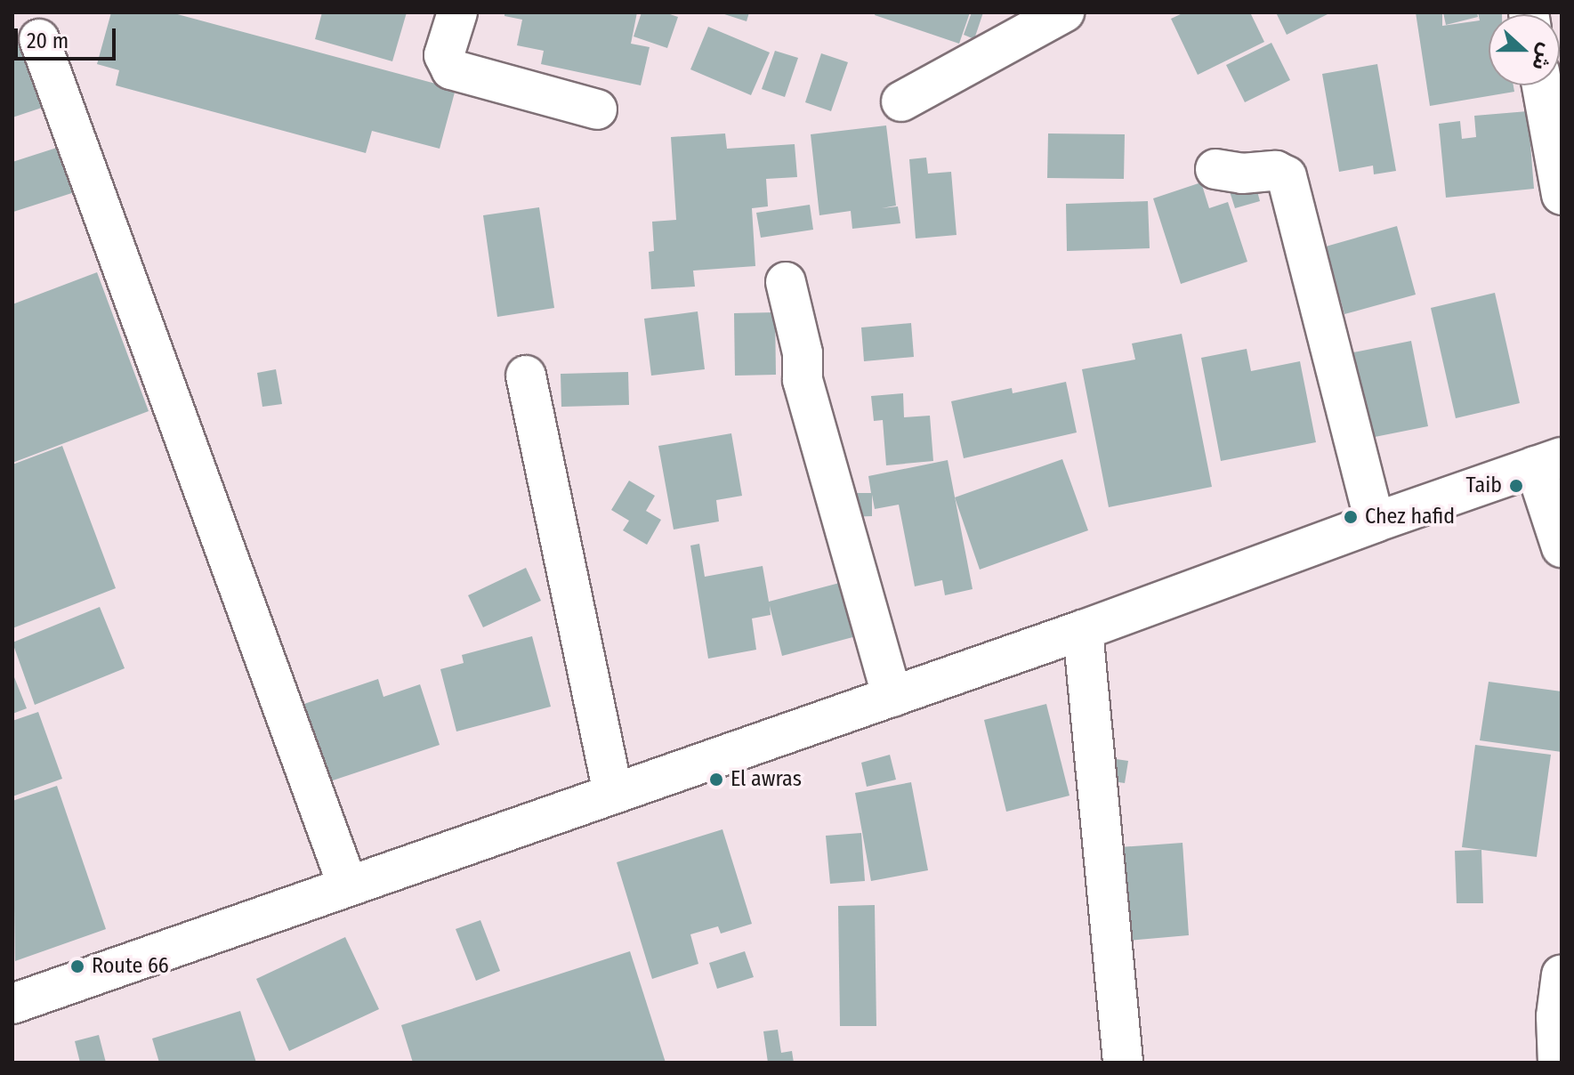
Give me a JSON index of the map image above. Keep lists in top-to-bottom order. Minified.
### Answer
{"places":["Taib","Chez hafid","El awras","Route 66"],"scale_bar":"20 m","north":"right"}
